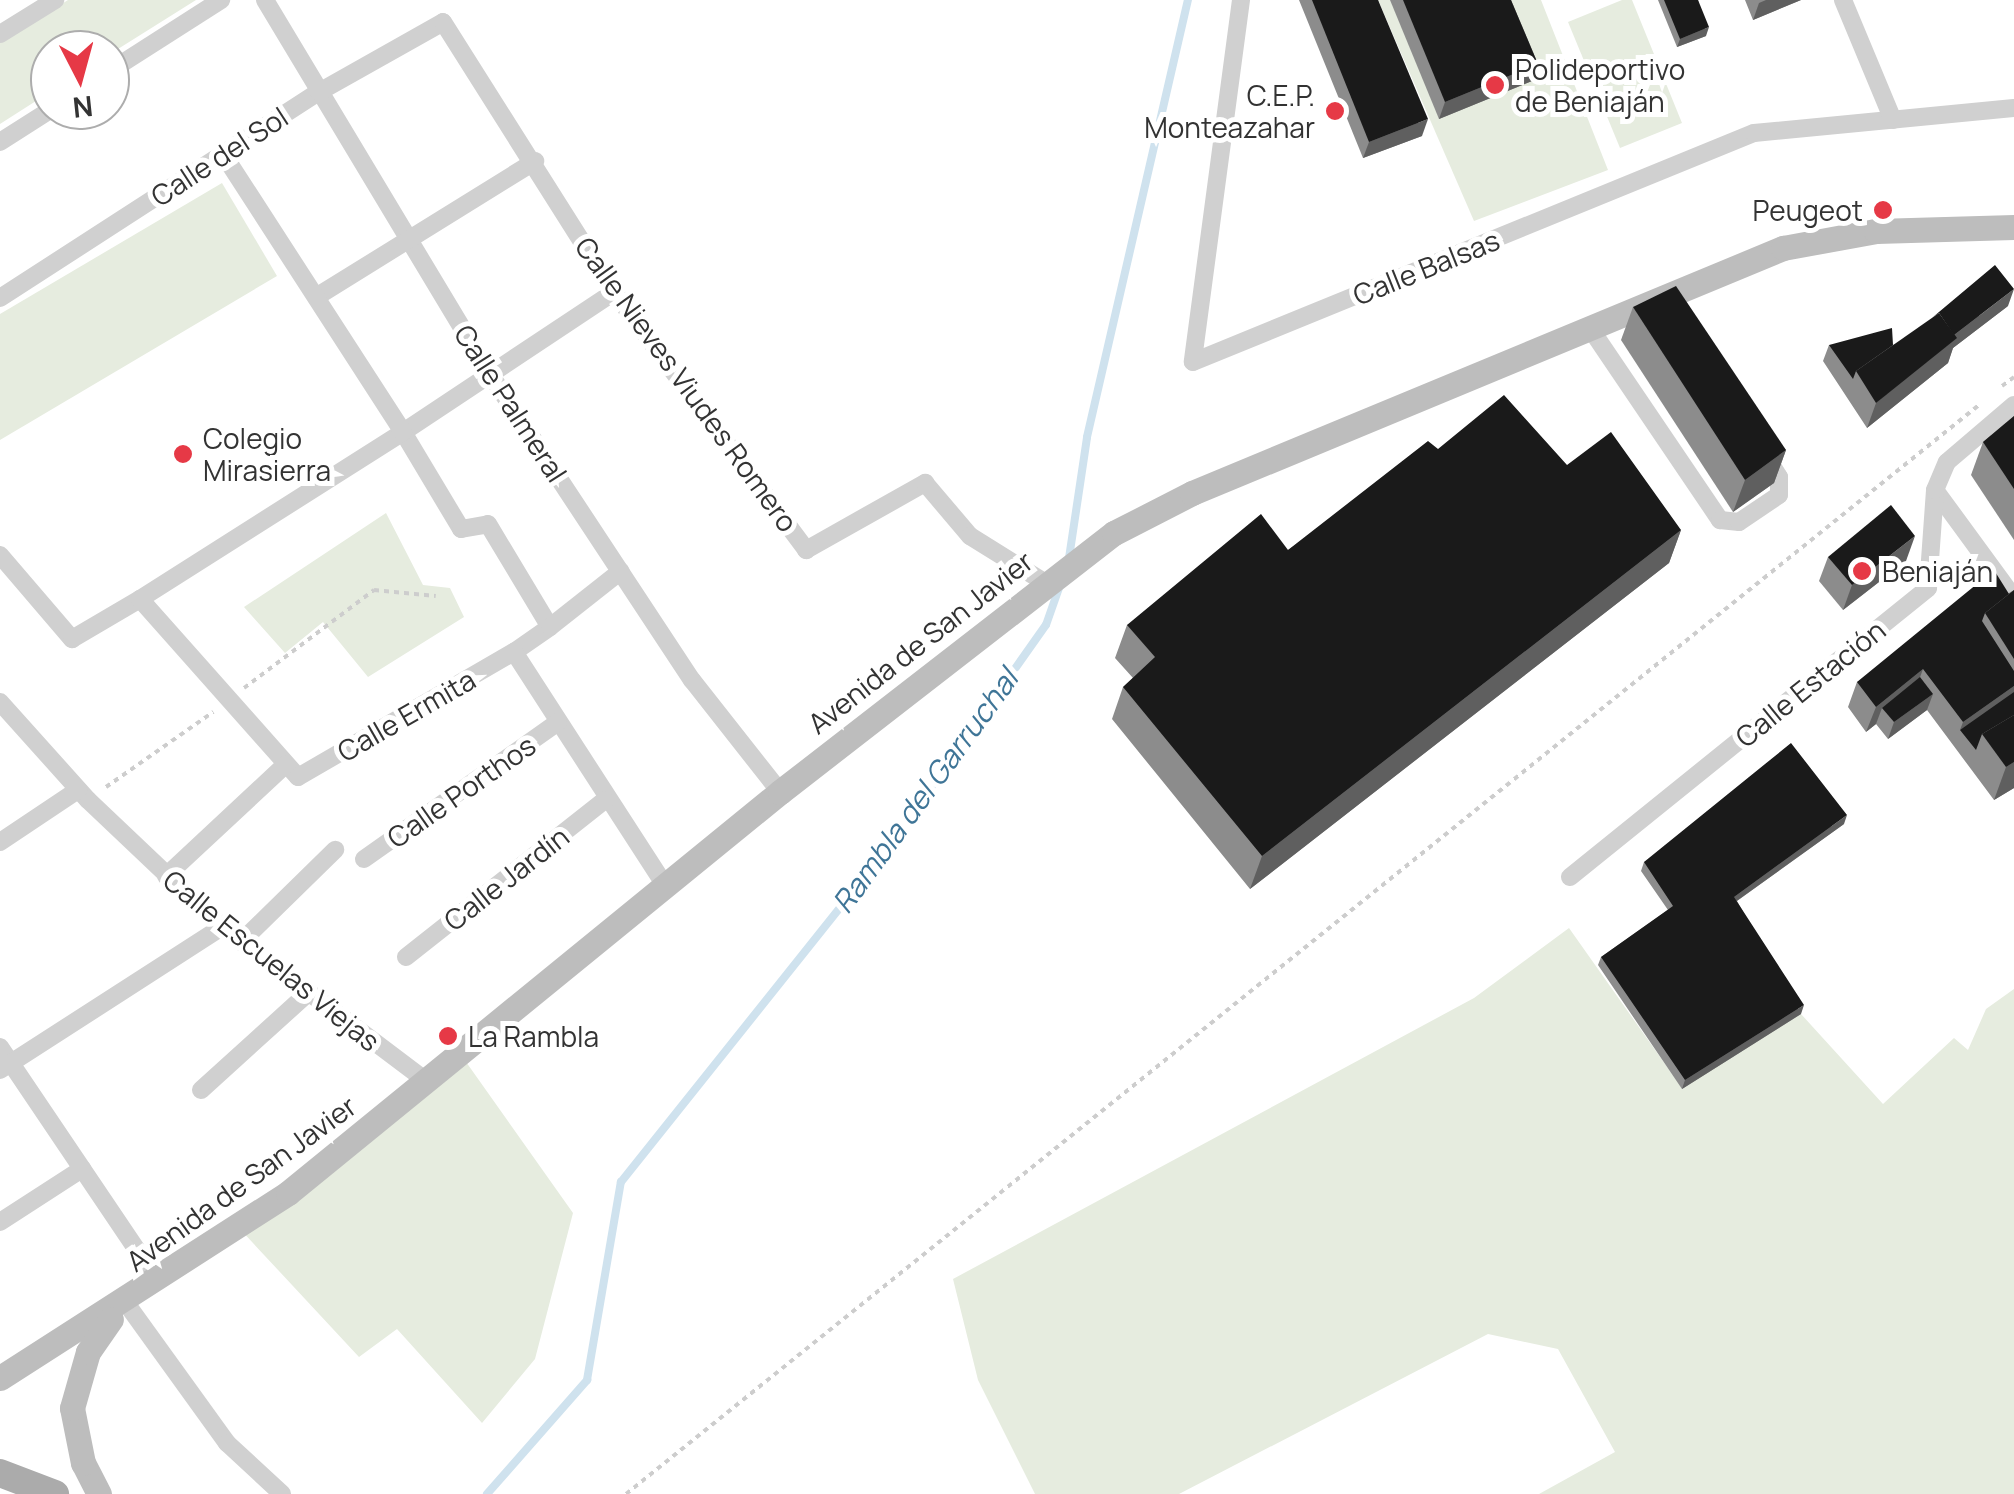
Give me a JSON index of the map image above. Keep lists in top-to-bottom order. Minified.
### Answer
{"streets":{"main road":["Avenida de San Javier"],"street":["Calle del Sol","Calle Balsas","Calle Nieves Viudes Romero","Calle Palmeral","Calle Estación","Calle Ermita","Calle Porthos","Calle Jardín","Calle Escuelas Viejas"]},"crossings":[["Calle del Sol","Calle Nieves Viudes Romero"],["Calle del Sol","Calle Palmeral"],["Calle Nieves Viudes Romero","Avenida de San Javier"],["Calle Palmeral","Avenida de San Javier"],["Calle Palmeral","Calle Ermita"],["Avenida de San Javier","Calle Escuelas Viejas"],["Calle Ermita","Calle Escuelas Viejas"]],"water":["Rambla del Garruchal"],"places":["Polideportivo de Beniaján","C.E.P. Monteazahar","Peugeot","Colegio Mirasierra","Beniaján","La Rambla"],"north":"bottom"}
